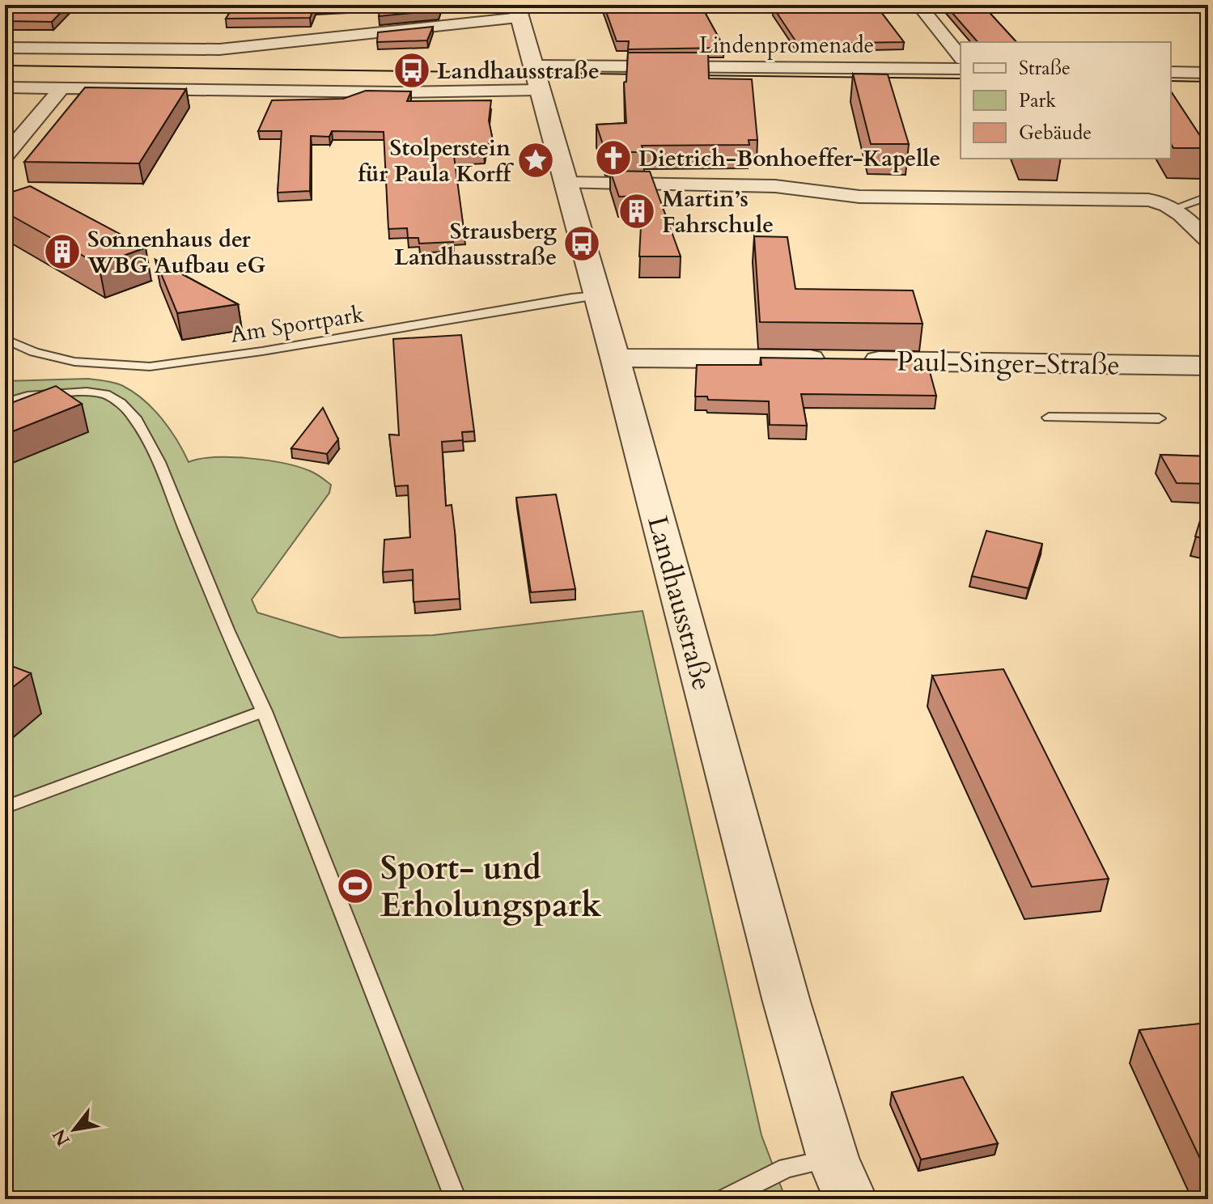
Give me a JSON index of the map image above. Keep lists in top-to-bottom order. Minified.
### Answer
{"streets":{"street":["Lindenpromenade","Paul-Singer-Straße","Landhausstraße"],"lane":["Am Sportpark"]},"crossings":[["Lindenpromenade","Landhausstraße"],["Am Sportpark","Landhausstraße"],["Paul-Singer-Straße","Landhausstraße"]],"places":{"bus stop":["Landhausstraße","Strausberg Landhausstraße"],"church":["Dietrich-Bonhoeffer-Kapelle"],"place":["Stolperstein für Paula Korff"],"building":["Martin’s Fahrschule","Sonnenhaus der WBG Aufbau eG"],"sports":["Sport- und Erholungspark"]},"legend":["Straße","Park","Gebäude"],"north":"bottom left"}
